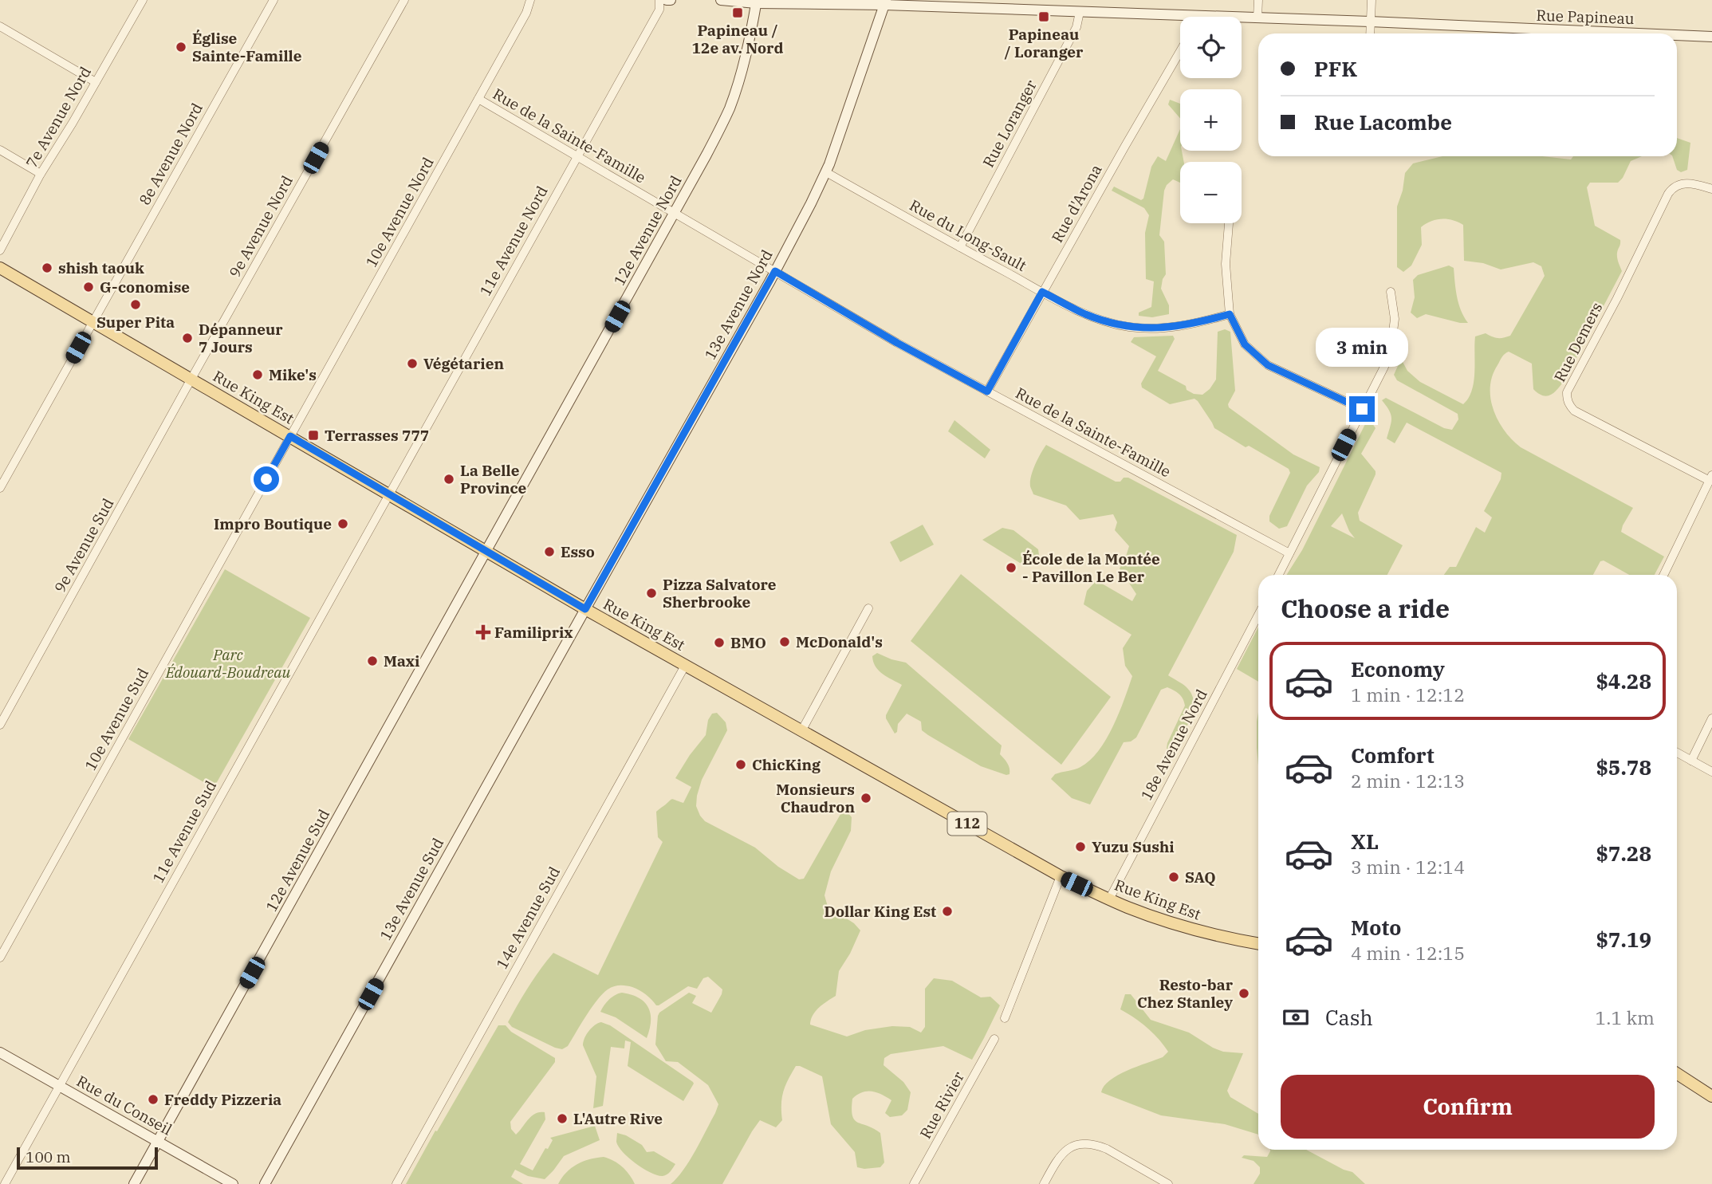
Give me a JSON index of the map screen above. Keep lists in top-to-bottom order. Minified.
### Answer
{"streets":{"main road":["Rue Papineau","12e Avenue Nord","13e Avenue Nord","Rue King Est","112","12e Avenue Sud","13e Avenue Sud","Rue du Conseil"],"street":["7e Avenue Nord","Rue Loranger","Rue de la Sainte-Famille","8e Avenue Nord","Rue d'Arona","10e Avenue Nord","9e Avenue Nord","Rue du Long-Sault","11e Avenue Nord","Rue Demers","9e Avenue Sud","10e Avenue Sud","18e Avenue Nord","11e Avenue Sud","14e Avenue Sud","Rue Rivier"]},"crossings":[["Rue Papineau","Rue Loranger"],["Rue Papineau","12e Avenue Nord"],["Rue Papineau","13e Avenue Nord"],["Rue Loranger","Rue du Long-Sault"],["Rue de la Sainte-Famille","Rue d'Arona"],["Rue de la Sainte-Famille","10e Avenue Nord"],["Rue de la Sainte-Famille","12e Avenue Nord"],["Rue de la Sainte-Famille","11e Avenue Nord"],["Rue de la Sainte-Famille","13e Avenue Nord"],["8e Avenue Nord","Rue King Est"],["Rue d'Arona","Rue du Long-Sault"],["10e Avenue Nord","Rue King Est"],["10e Avenue Nord","10e Avenue Sud"],["9e Avenue Nord","Rue King Est"],["9e Avenue Nord","9e Avenue Sud"],["12e Avenue Nord","Rue King Est"],["12e Avenue Nord","12e Avenue Sud"],["Rue du Long-Sault","13e Avenue Nord"],["11e Avenue Nord","Rue King Est"],["11e Avenue Nord","11e Avenue Sud"],["13e Avenue Nord","Rue King Est"],["13e Avenue Nord","13e Avenue Sud"],["Rue King Est","9e Avenue Sud"],["Rue King Est","10e Avenue Sud"],["Rue King Est","18e Avenue Nord"],["Rue King Est","11e Avenue Sud"],["Rue King Est","12e Avenue Sud"],["Rue King Est","13e Avenue Sud"],["Rue King Est","14e Avenue Sud"],["11e Avenue Sud","Rue du Conseil"],["12e Avenue Sud","Rue du Conseil"]],"parks":["Parc Édouard-Boudreau"],"places":{"transit":["Papineau / 12e av. Nord","Papineau / Loranger","Terrasses 777"],"other":["Église Sainte-Famille","shish taouk","G-conomise","Super Pita","Dépanneur 7 Jours","Végétarien","Mike's","La Belle Province","Impro Boutique","Esso","École de la Montée - Pavillon Le Ber","Pizza Salvatore Sherbrooke","McDonald's","BMO","Maxi","ChicKing","Monsieurs Chaudron","Yuzu Sushi","SAQ","Dollar King Est","Resto-bar Chez Stanley","Freddy Pizzeria","L'Autre Rive"],"health":["Familiprix"]},"scale_bar":"100 m","page":{"map_buttons":["+","−"],"banner":["PFK","Rue Lacombe"],"bubble":"3 min","heading":"Choose a ride","list":[{"name":"Economy","note":"1 min · 12:12","value":"$4.28"},{"name":"Comfort","note":"2 min · 12:13","value":"$5.78"},{"name":"XL","note":"3 min · 12:14","value":"$7.28"},{"name":"Moto","note":"4 min · 12:15","value":"$7.19"}],"pay":["Cash","1.1 km"],"buttons":"Confirm","scale":"100 m"}}
